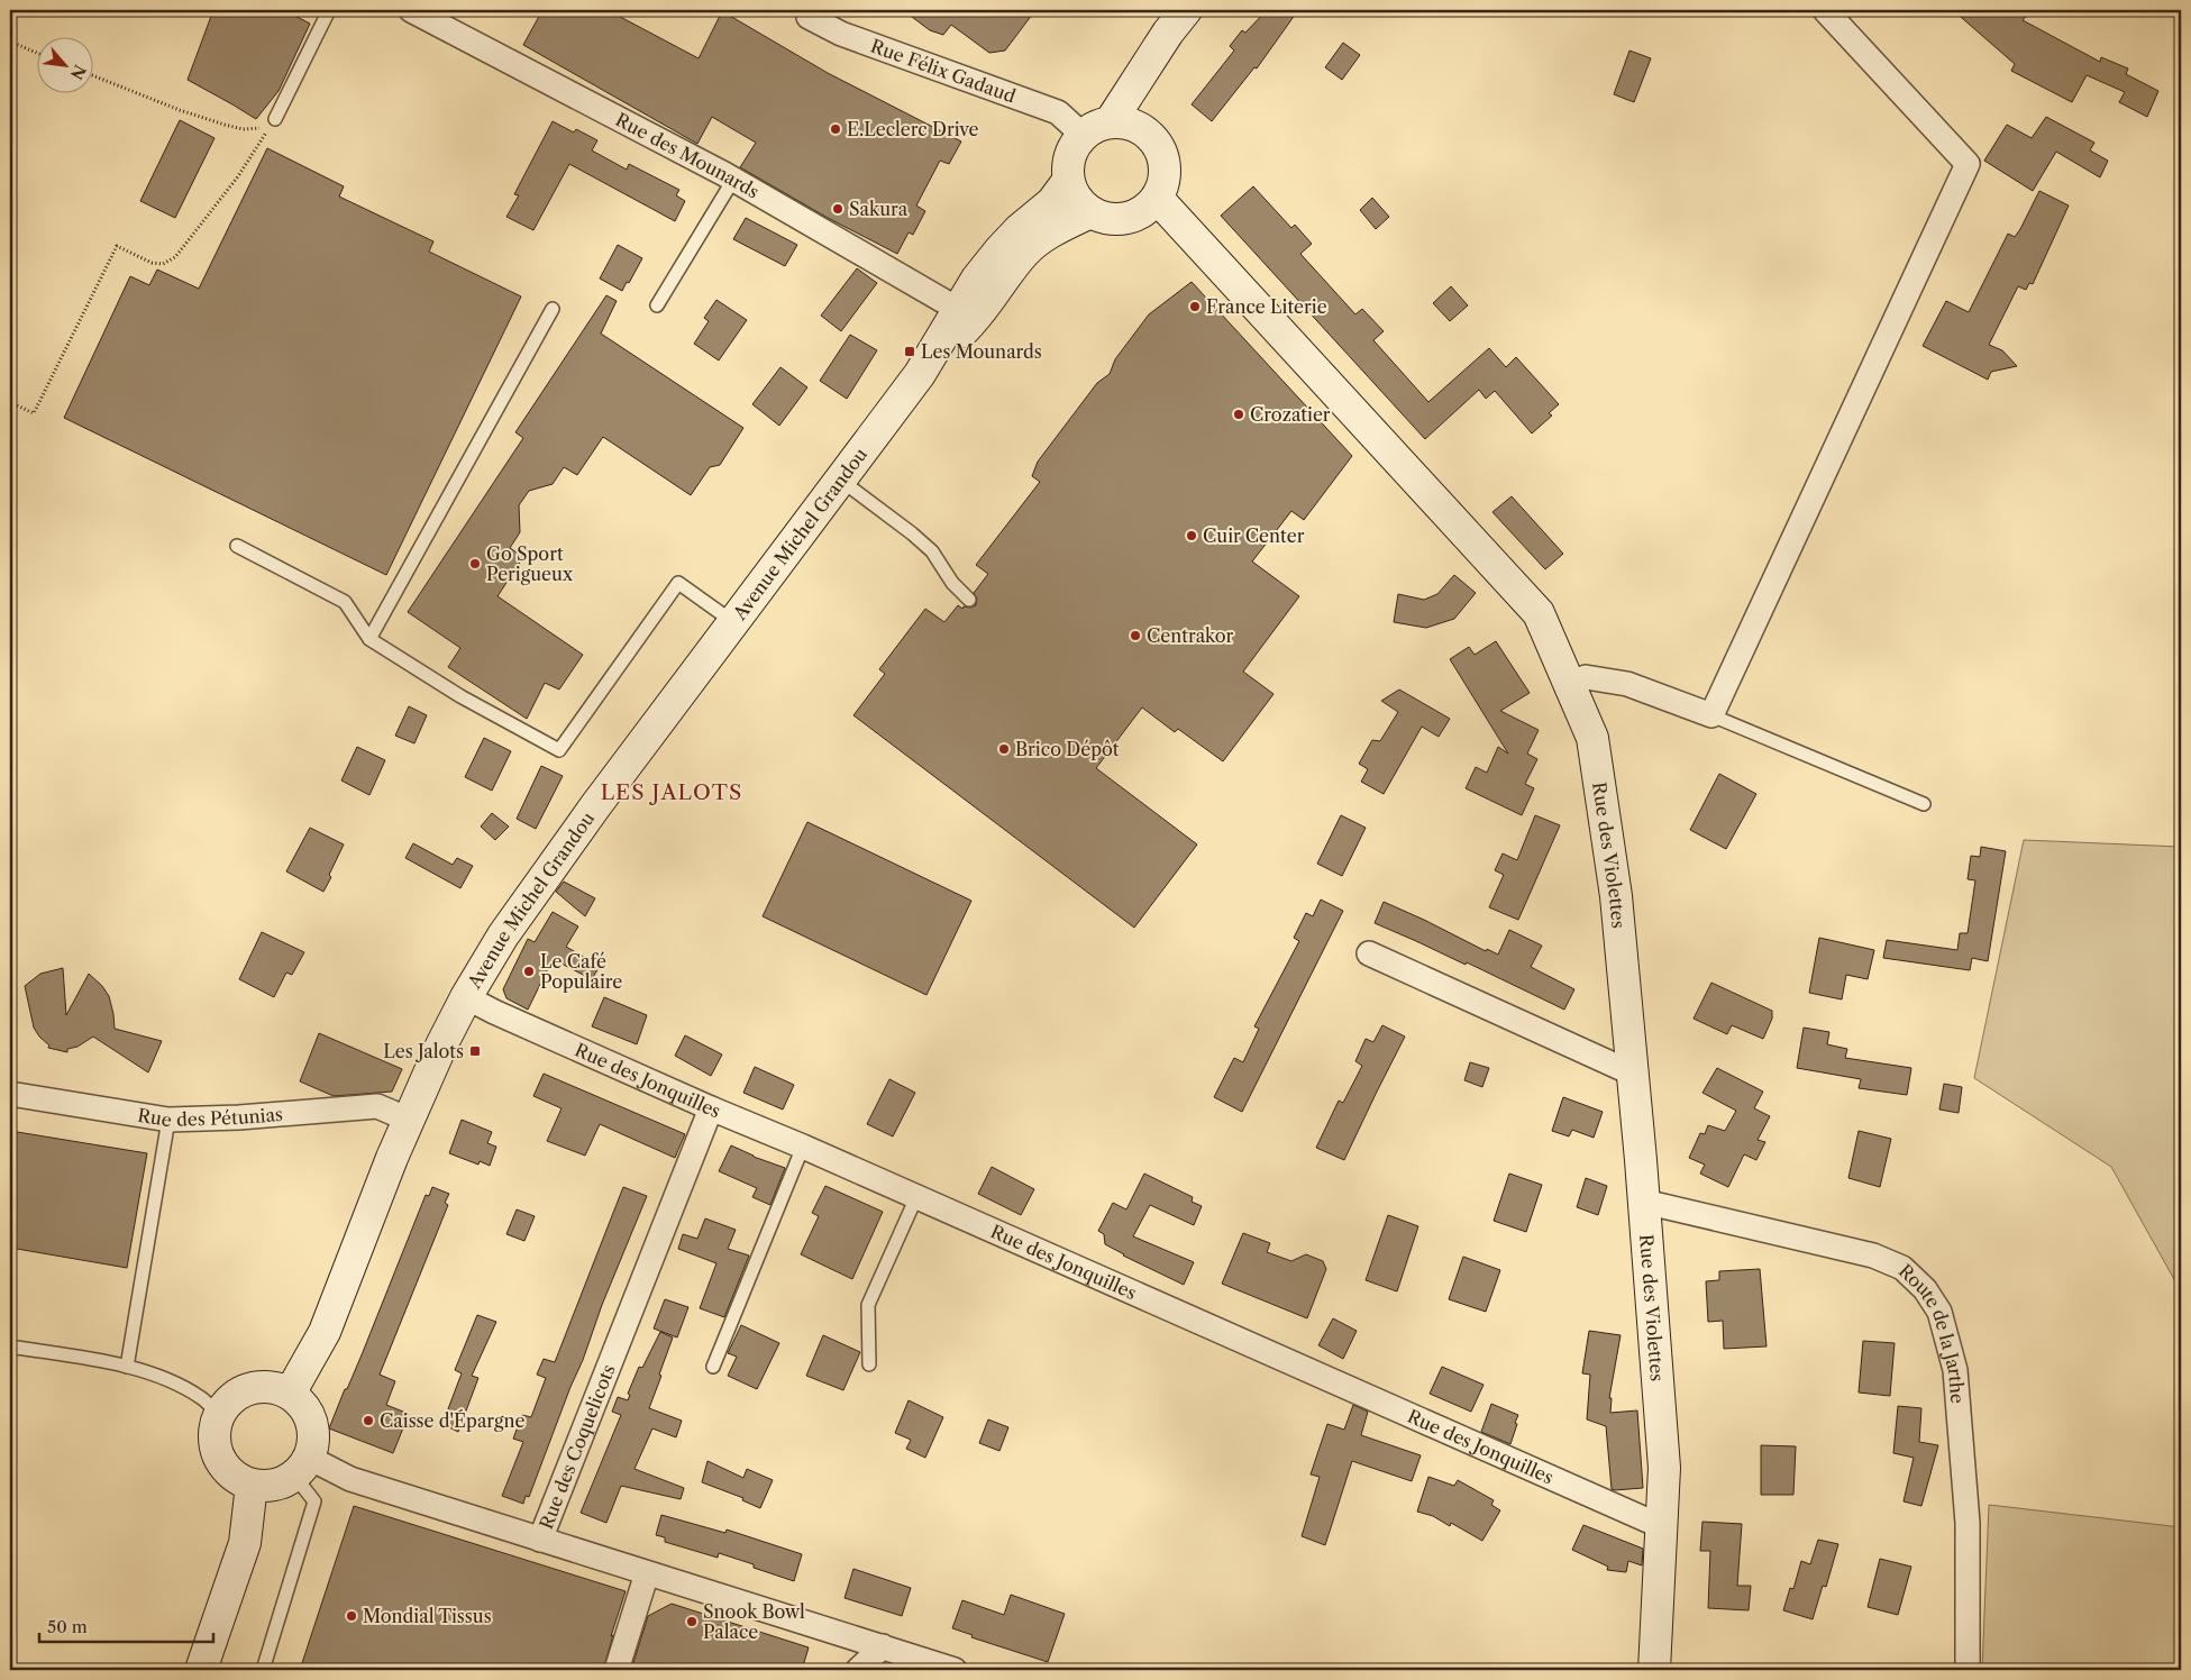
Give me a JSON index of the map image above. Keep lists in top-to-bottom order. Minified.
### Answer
{"streets":{"main road":["Avenue Michel Grandou","Rue des Violettes"],"street":["Rue Félix Gadaud","Rue des Mounards","Rue des Jonquilles","Rue des Pétunias","Route de la Jarthe","Rue des Coquelicots"]},"crossings":[["Rue Félix Gadaud","Avenue Michel Grandou"],["Rue Félix Gadaud","Rue des Violettes"],["Rue des Mounards","Avenue Michel Grandou"],["Avenue Michel Grandou","Rue des Violettes"],["Avenue Michel Grandou","Rue des Jonquilles"],["Avenue Michel Grandou","Rue des Pétunias"],["Rue des Violettes","Rue des Jonquilles"],["Rue des Violettes","Route de la Jarthe"],["Rue des Jonquilles","Rue des Coquelicots"]],"districts":["LES JALOTS"],"places":{"other":["E.Leclerc Drive","Sakura","France Literie","Crozatier","Cuir Center","Go Sport Perigueux","Centrakor","Brico Dépôt","Le Café Populaire","Caisse d'Épargne","Mondial Tissus","Snook Bowl Palace"],"transit":["Les Mounards","Les Jalots"]},"scale_bar":"50 m","north":"bottom right"}
